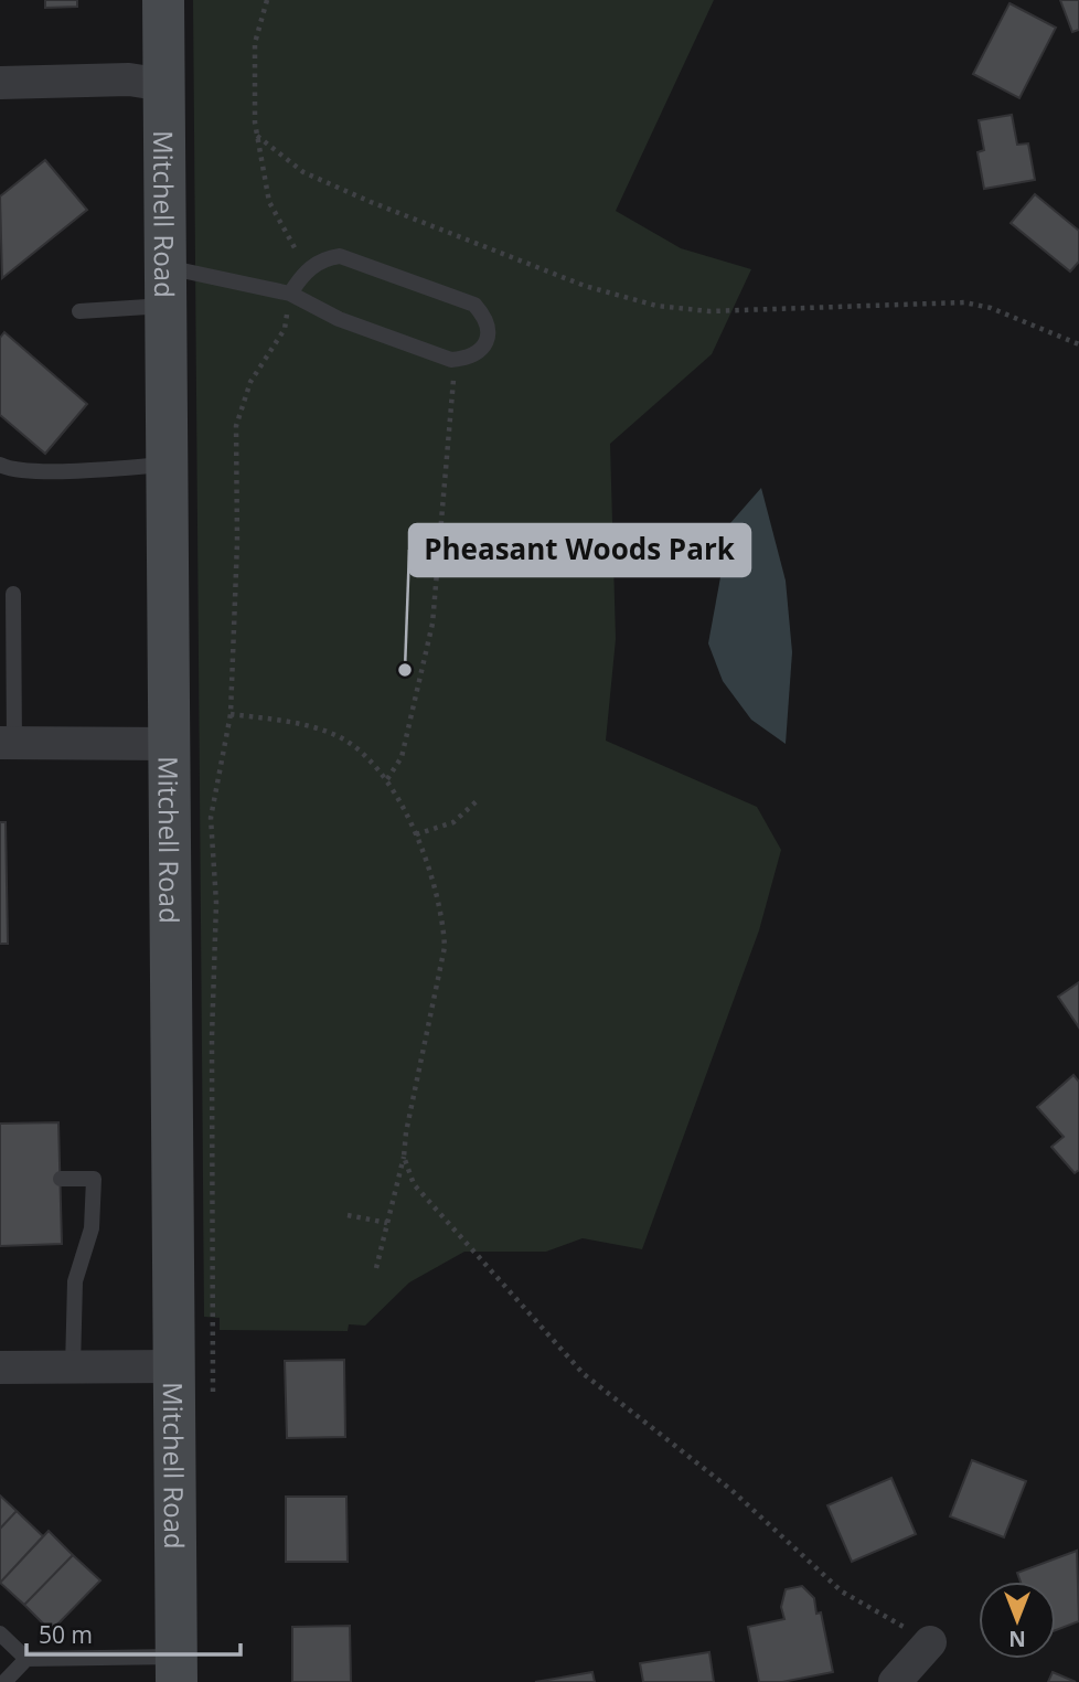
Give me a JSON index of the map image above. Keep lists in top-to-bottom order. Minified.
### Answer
{"streets":{"main road":["Mitchell Road"]},"places":["Pheasant Woods Park"],"scale_bar":"50 m","north":"bottom"}
